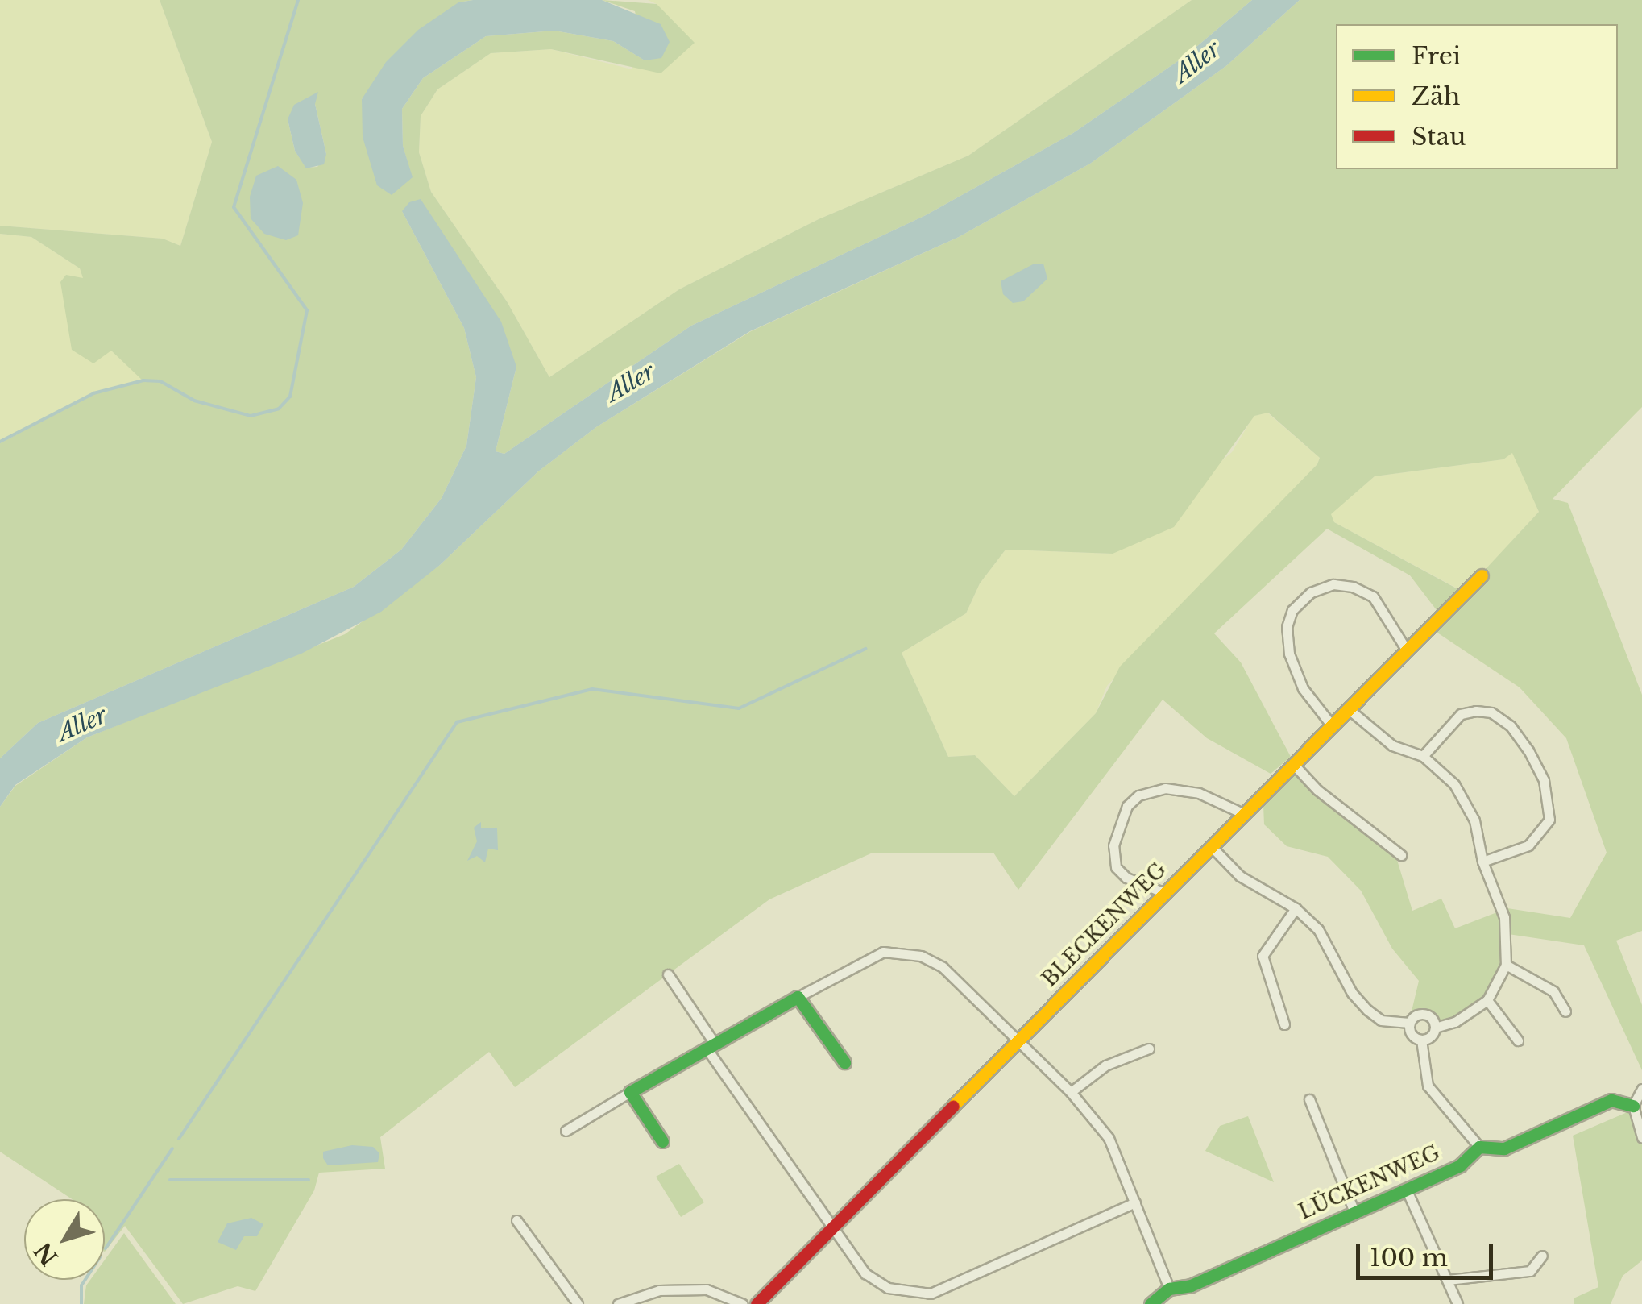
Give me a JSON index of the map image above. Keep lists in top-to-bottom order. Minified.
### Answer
{"streets":{"street":["BLECKENWEG","LÜCKENWEG"]},"water":["Aller"],"legend":["Frei","Zäh","Stau"],"scale_bar":"100 m","north":"bottom left"}
